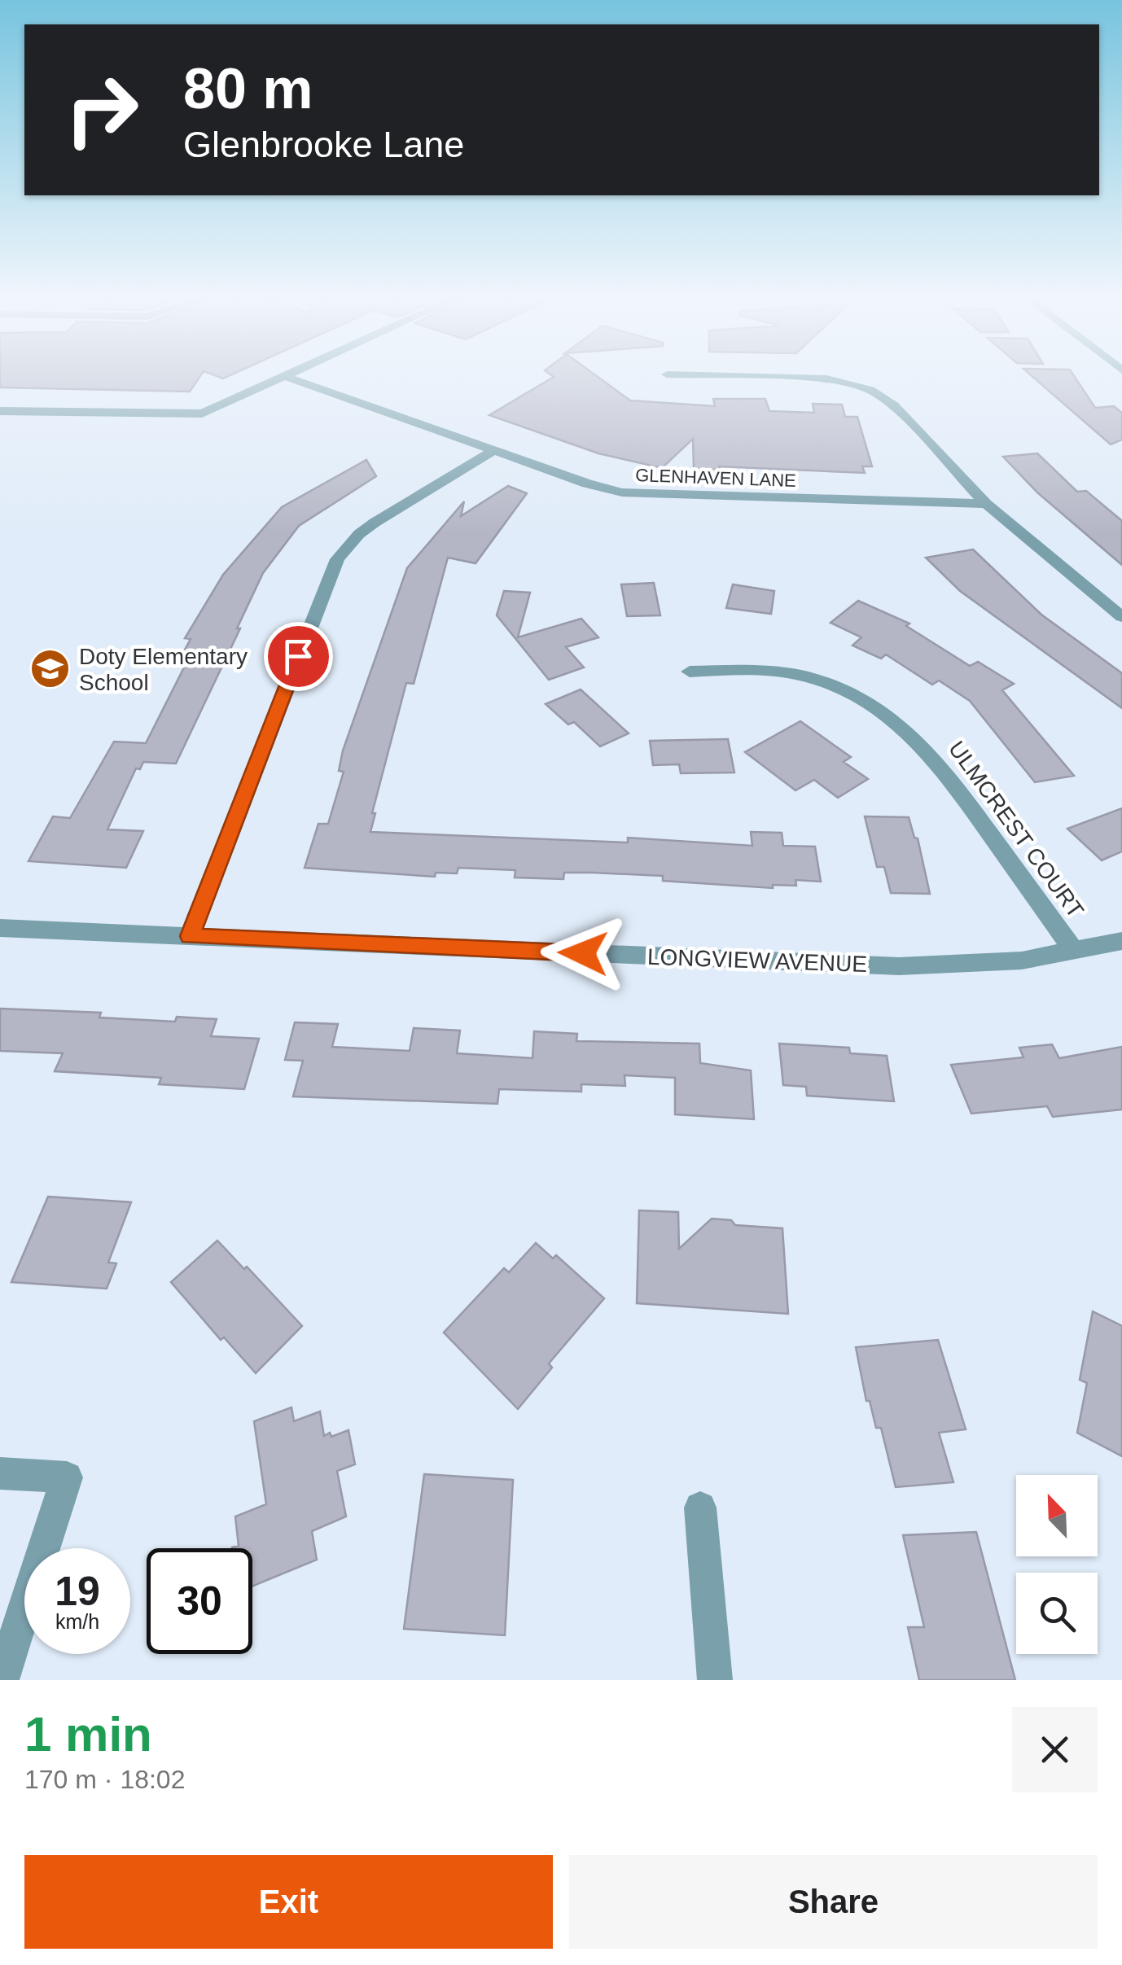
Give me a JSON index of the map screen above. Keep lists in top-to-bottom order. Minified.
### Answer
{"streets":{"street":["GLENHAVEN LANE","ULMCREST COURT","LONGVIEW AVENUE"]},"crossings":[["ULMCREST COURT","LONGVIEW AVENUE"]],"places":{"school or university":["Doty Elementary School"]},"north":"top left","page":{"turn":["80 m","Glenbrooke Lane"],"speed":"19 km/h","limit":"30","heading":["1 min","170 m · 18:02"],"buttons":["Exit","Share"]}}
